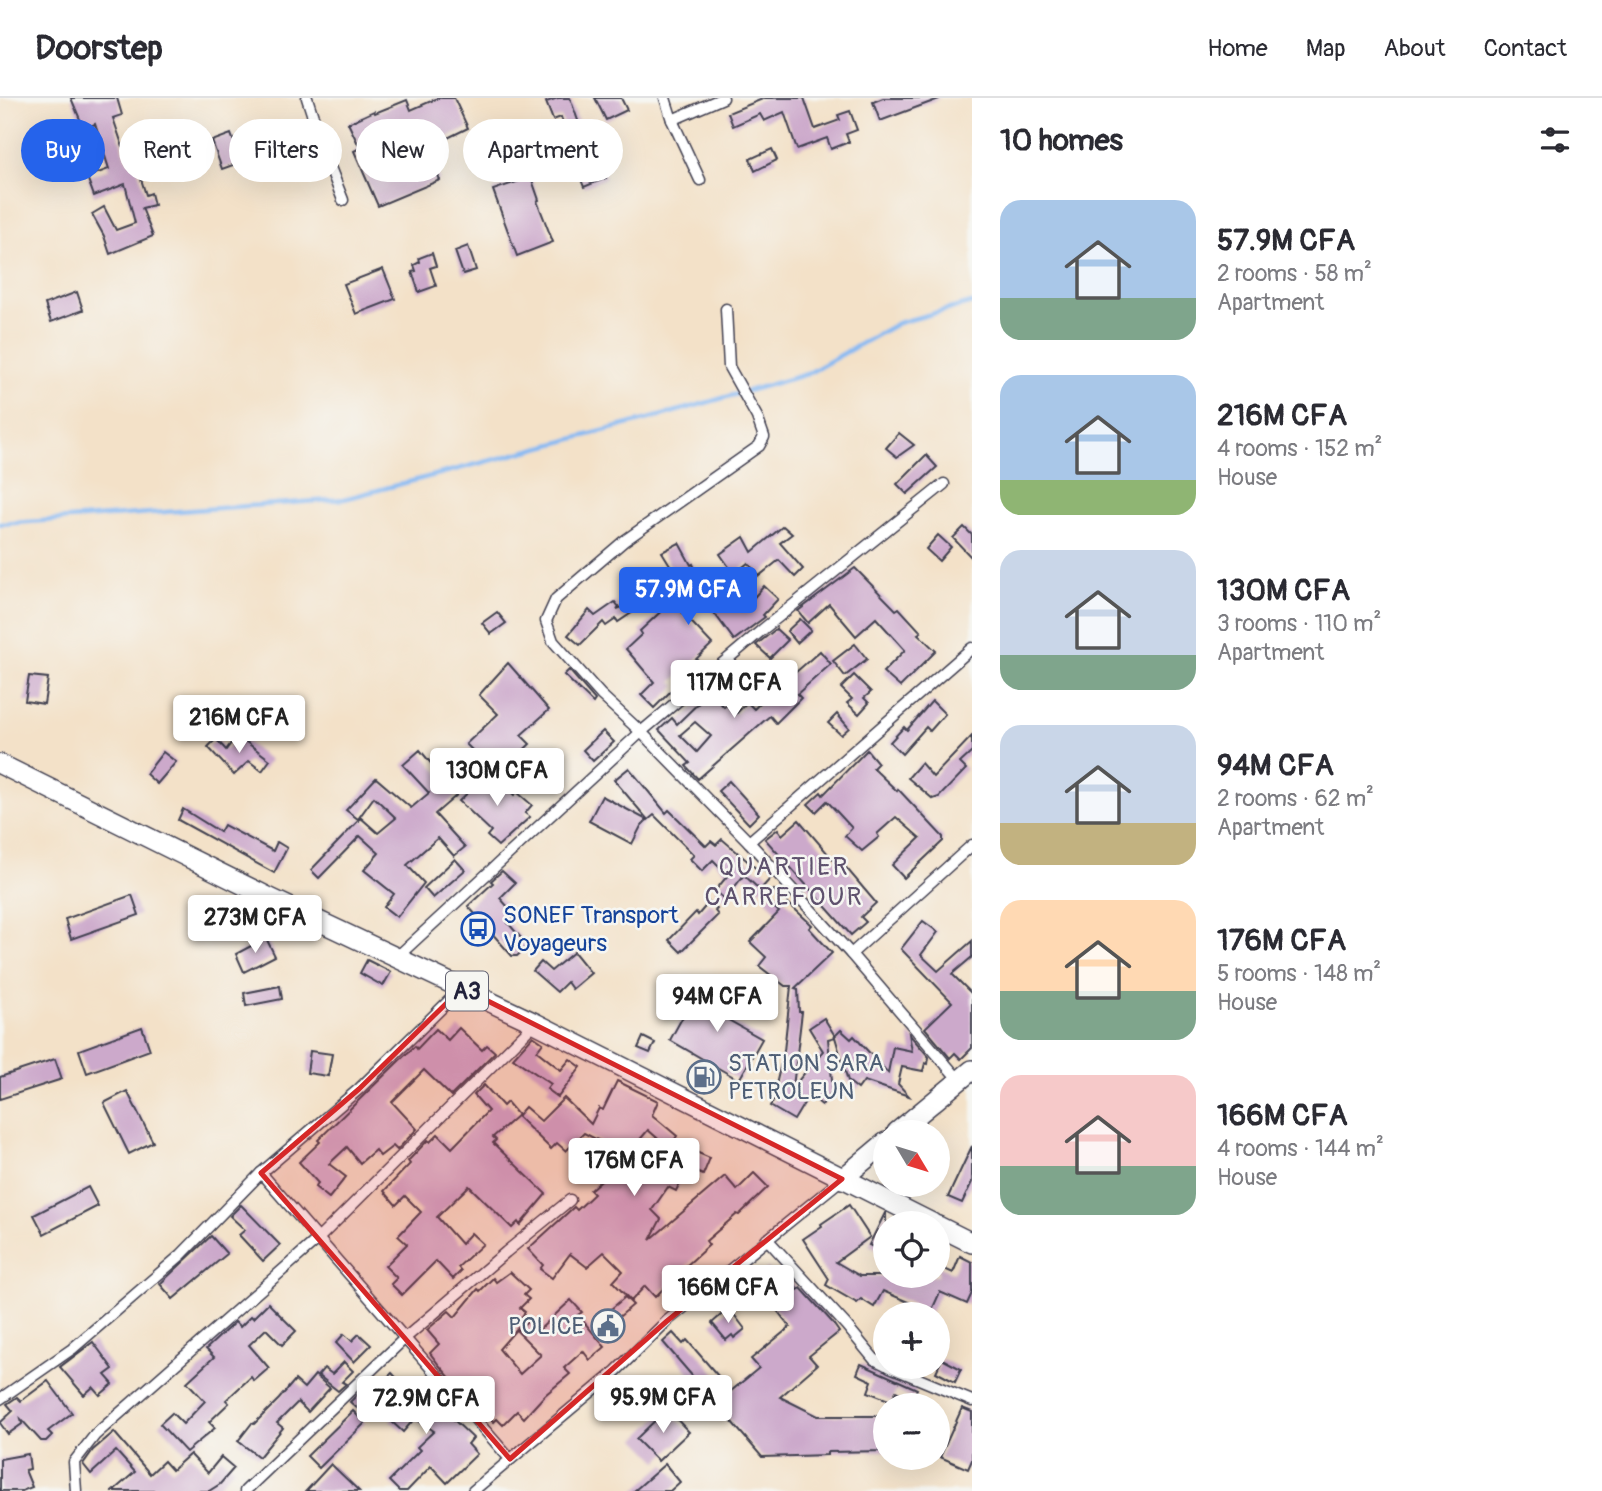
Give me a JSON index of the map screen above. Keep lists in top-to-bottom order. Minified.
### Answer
{"streets":{"highway":["A3"]},"districts":["QUARTIER CARREFOUR"],"places":{"bus stop":["SONEF Transport Voyageurs"],"fuel station":["STATION SARA PETROLEUN"],"public building":["POLICE"]},"north":"bottom right","page":{"header":"Doorstep","nav":["Home","Map","About","Contact"],"heading":"10 homes","chip":["Buy","Rent","Filters","New","Apartment"],"list":[{"name":"57.9M CFA","note":"2 rooms · 58 m² · Apartment"},{"name":"216M CFA","note":"4 rooms · 152 m² · House"},{"name":"130M CFA","note":"3 rooms · 110 m² · Apartment"},{"name":"94M CFA","note":"2 rooms · 62 m² · Apartment"},{"name":"176M CFA","note":"5 rooms · 148 m² · House"},{"name":"166M CFA","note":"4 rooms · 144 m² · House"}],"price":["57.9M CFA","117M CFA","216M CFA","130M CFA","273M CFA","94M CFA","176M CFA","166M CFA","95.9M CFA","72.9M CFA"],"map_buttons":["+","−"]}}
